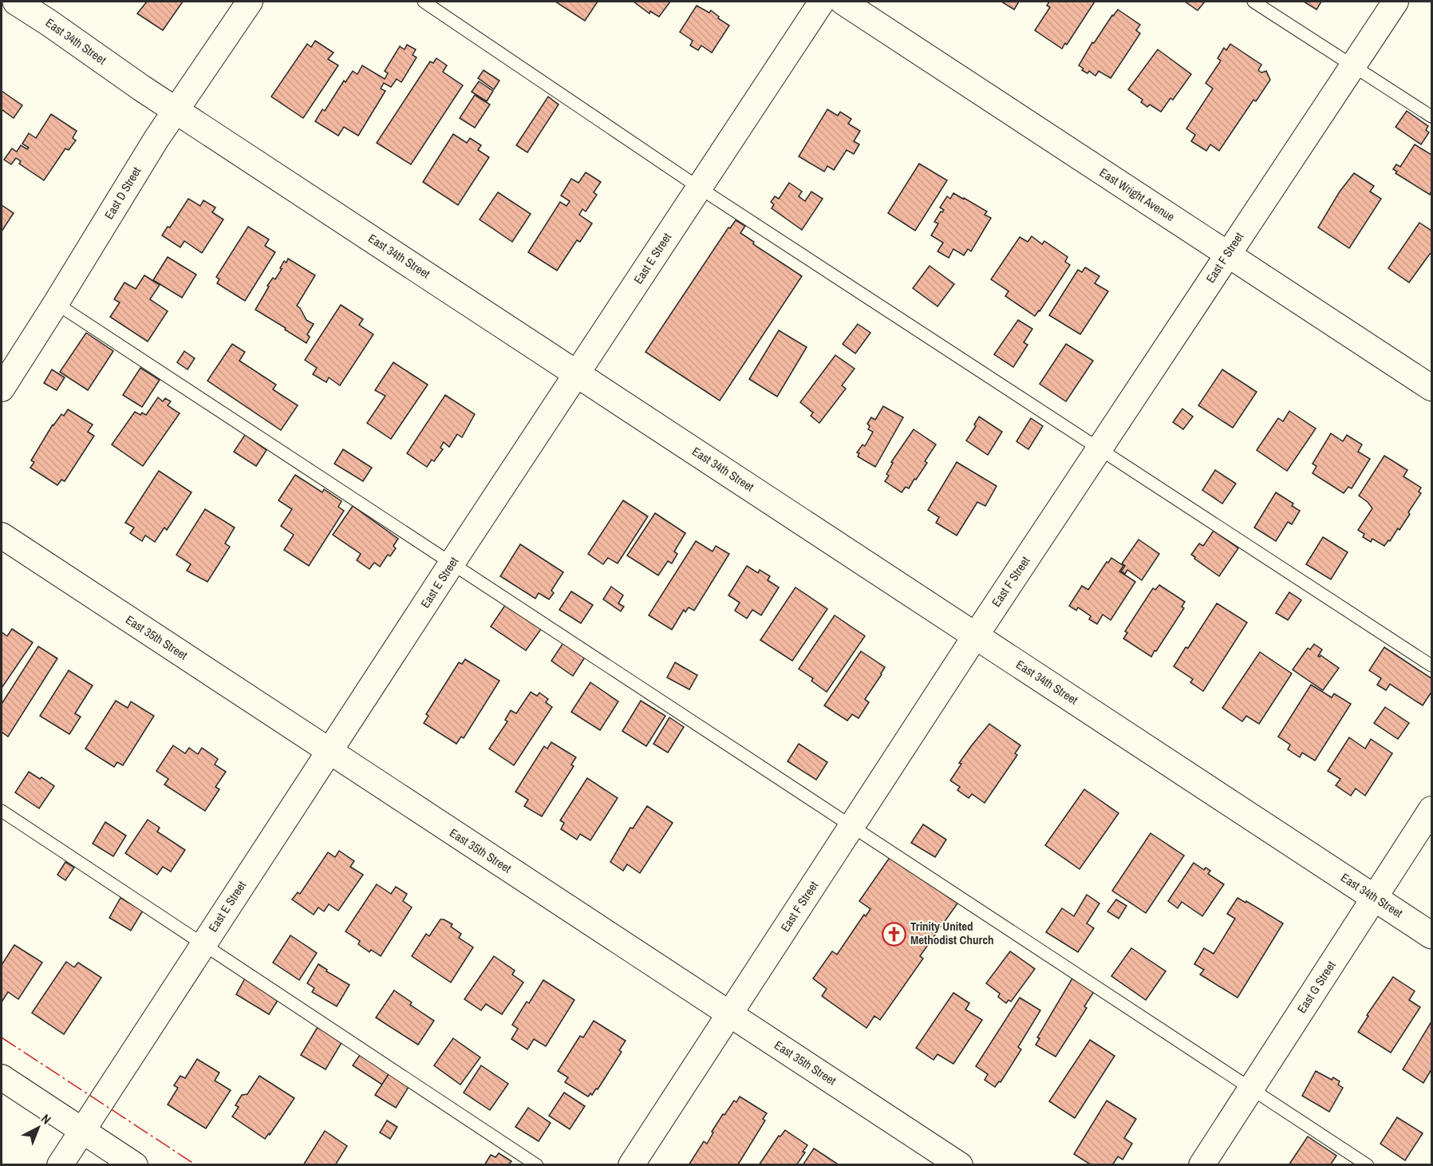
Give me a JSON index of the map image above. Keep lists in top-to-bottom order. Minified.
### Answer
{"streets":{"street":["East 34th Street","East D Street","East Wright Avenue","East F Street","East E Street","East 35th Street","East G Street"]},"crossings":[["East 34th Street","East D Street"],["East 34th Street","East F Street"],["East 34th Street","East E Street"],["East 34th Street","East G Street"],["East Wright Avenue","East F Street"],["East F Street","East 35th Street"],["East E Street","East 35th Street"]],"places":{"church":["Trinity United Methodist Church"]},"north":"top right"}
